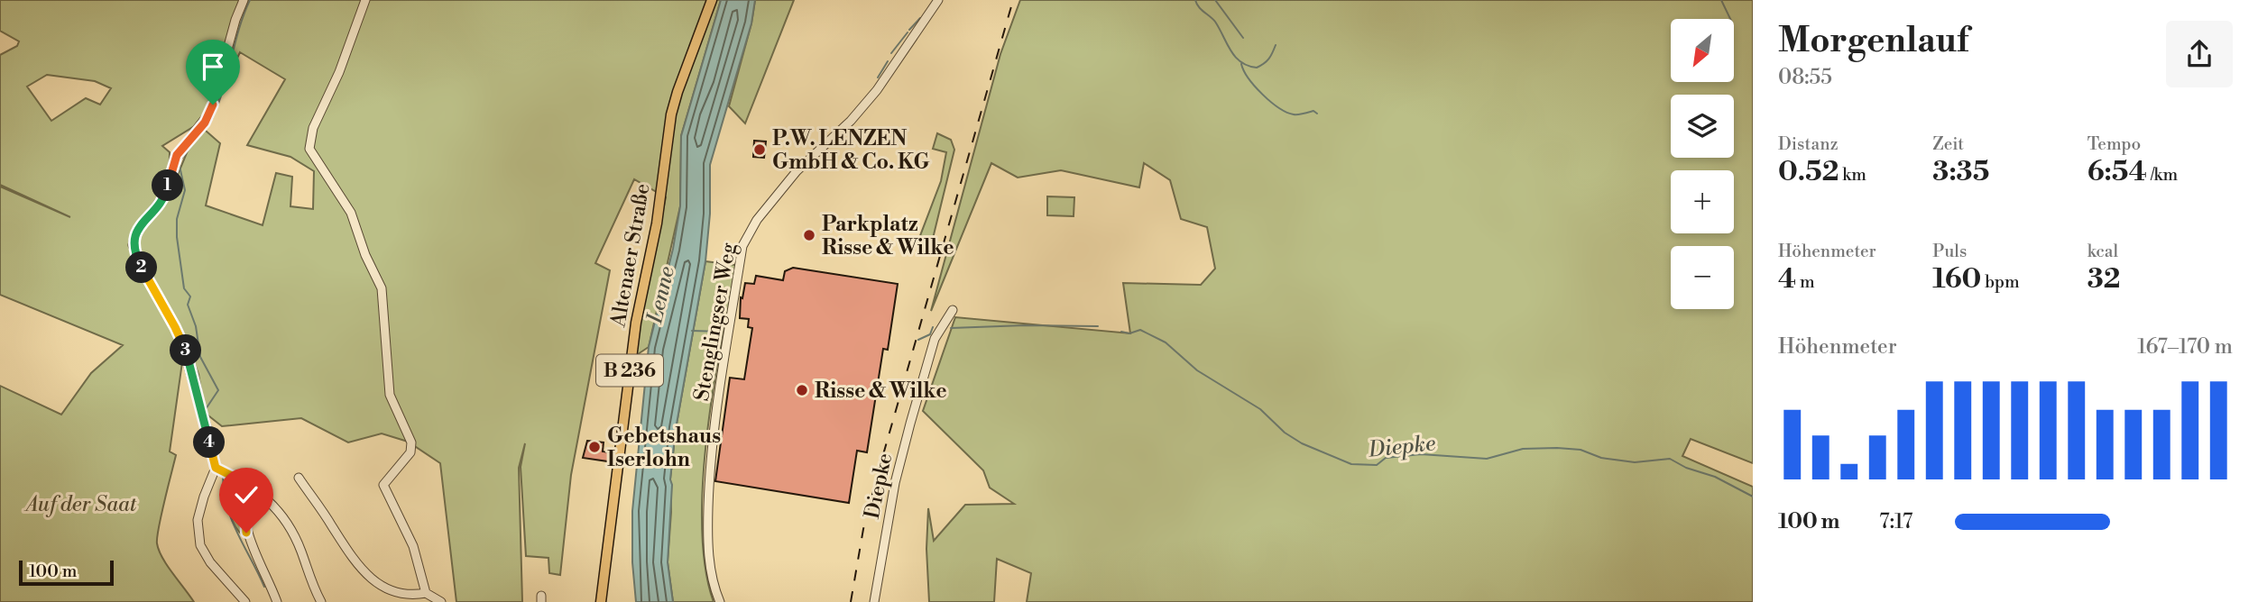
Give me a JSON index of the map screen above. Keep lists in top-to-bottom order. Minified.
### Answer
{"streets":{"main road":["Altenaer Straße","B 236"],"street":["Stenglingser Weg","Diepke"]},"water":["Lenne","Diepke"],"parks":["Auf der Saat"],"places":["P.W. LENZEN GmbH & Co. KG","Parkplatz Risse & Wilke","Risse & Wilke","Gebetshaus Iserlohn"],"scale_bar":"100 m","north":"bottom left","page":{"heading":["Morgenlauf","08:55"],"map_buttons":["+","−"],"stats":[["Distanz","0.52 km"],["Zeit","3:35"],["Tempo","6:54 /km"],["Höhenmeter","4 m"],["Puls","160 bpm"],["kcal","32"]],"pins":["1","2","3","4"],"chart":["Höhenmeter","167–170 m"],"list":[{"name":"100 m","note":"7:17"}],"scale":"100 m"}}
